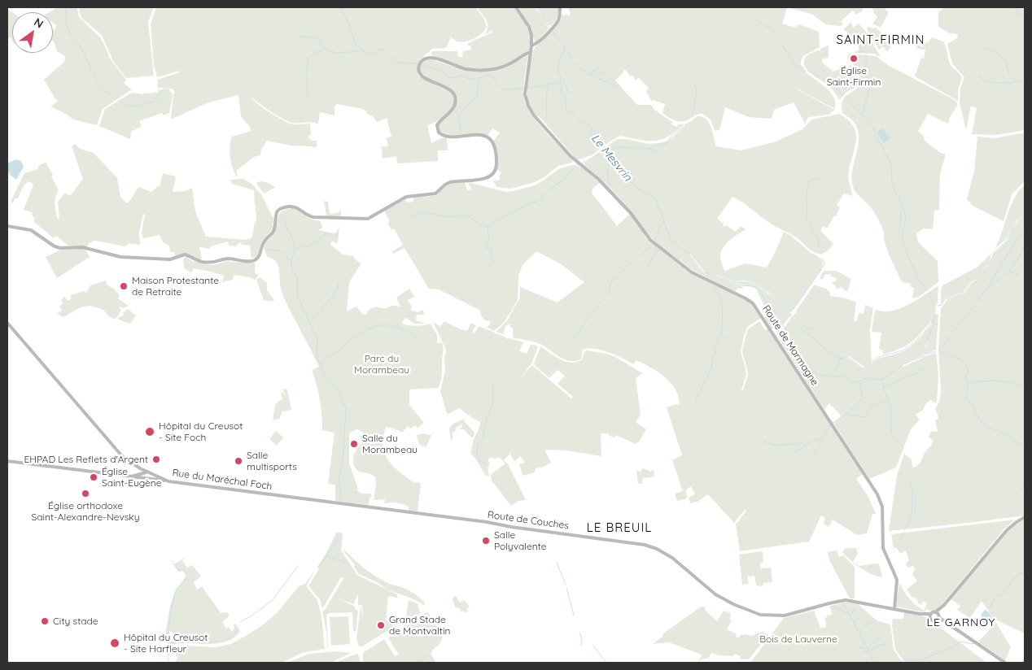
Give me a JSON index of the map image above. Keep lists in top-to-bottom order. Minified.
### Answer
{"streets":{"main road":["Route de Marmagne","Rue du Maréchal Foch","Route de Couches"]},"crossings":[["Route de Marmagne","Route de Couches"],["Rue du Maréchal Foch","Route de Couches"]],"districts":["SAINT-FIRMIN","LE BREUIL","LE GARNOY"],"water":["Le Mesvrin"],"parks":["Parc du Morambeau","Bois de Lauverne"],"places":["Église Saint-Firmin","Maison Protestante de Retraite","Hôpital du Creusot - Site Foch","Salle du Morambeau","EHPAD Les Reflets d'Argent","Salle multisports","Église Saint-Eugène","Église orthodoxe Saint-Alexandre-Nevsky","Salle Polyvalente","City stade","Grand Stade de Montvaltin","Hôpital du Creusot - Site Harfleur"],"north":"top right"}
